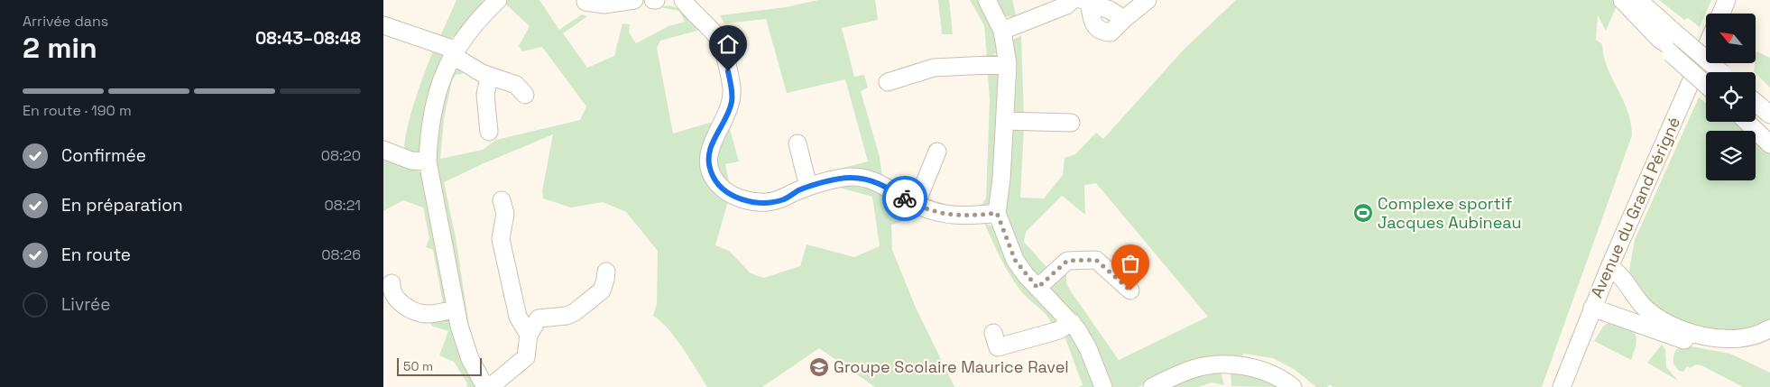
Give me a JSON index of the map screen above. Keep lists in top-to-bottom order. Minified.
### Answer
{"streets":{"street":["Avenue du Grand Périgné"]},"places":{"sports":["Complexe sportif Jacques Aubineau"],"school or university":["Groupe Scolaire Maurice Ravel"]},"scale_bar":"50 m","north":"top left","page":{"heading":["2 min","Arrivée dans","08:43–08:48"],"bar":"En route · 190 m","list":[["Confirmée","08:20"],["En préparation","08:21"],["En route","08:26"],"Livrée"],"scale":"50 m"}}
